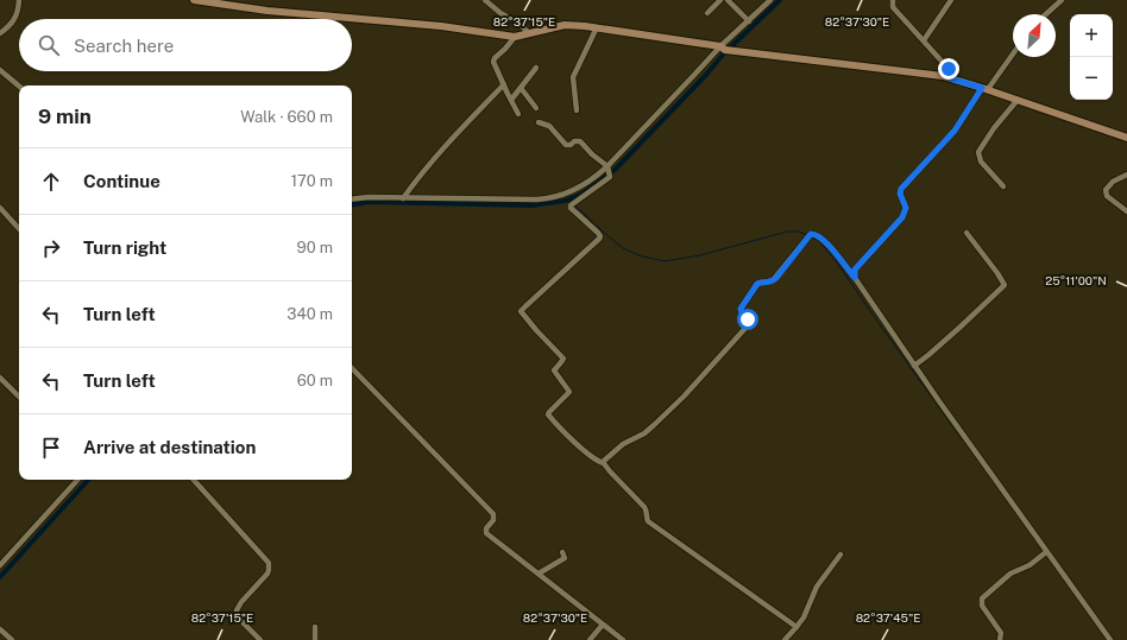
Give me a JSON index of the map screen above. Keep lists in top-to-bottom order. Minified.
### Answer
{"north":"top right","page":{"map_buttons":["+","−"],"search":"Search here","heading":["9 min","Walk · 660 m"],"list":[["Continue","170 m"],["Turn right","90 m"],["Turn left","340 m"],["Turn left","60 m"],"Arrive at destination"]},"coordinates":["82°37'15\"E","82°37'30\"E","25°11'00\"N","82°37'45\"E"]}
